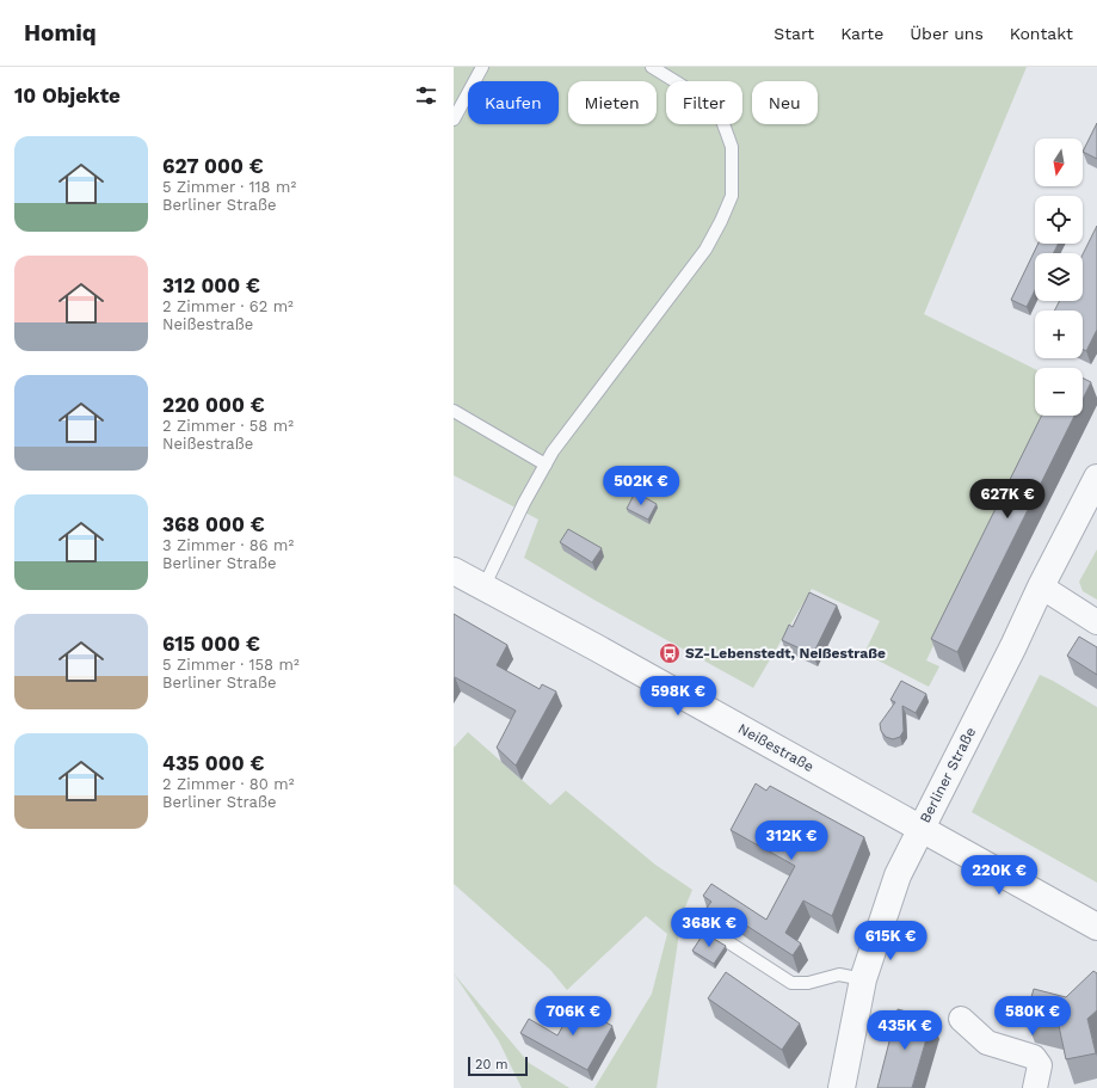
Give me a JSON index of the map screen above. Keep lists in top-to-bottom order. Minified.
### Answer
{"streets":{"street":["Neißestraße","Berliner Straße"]},"crossings":[["Neißestraße","Berliner Straße"]],"places":{"bus stop":["SZ-Lebenstedt, Neißestraße"]},"scale_bar":"20 m","north":"bottom","page":{"header":"Homiq","nav":["Start","Karte","Über uns","Kontakt"],"heading":"10 Objekte","chip":["Kaufen","Mieten","Filter","Neu"],"list":[{"name":"627 000 €","note":"5 Zimmer · 118 m² · Berliner Straße"},{"name":"312 000 €","note":"2 Zimmer · 62 m² · Neißestraße"},{"name":"220 000 €","note":"2 Zimmer · 58 m² · Neißestraße"},{"name":"368 000 €","note":"3 Zimmer · 86 m² · Berliner Straße"},{"name":"615 000 €","note":"5 Zimmer · 158 m² · Berliner Straße"},{"name":"435 000 €","note":"2 Zimmer · 80 m² · Berliner Straße"}],"map_buttons":["+","−"],"price":["502K €","627K €","598K €","312K €","220K €","368K €","615K €","706K €","580K €","435K €"],"scale":"20 m"}}
